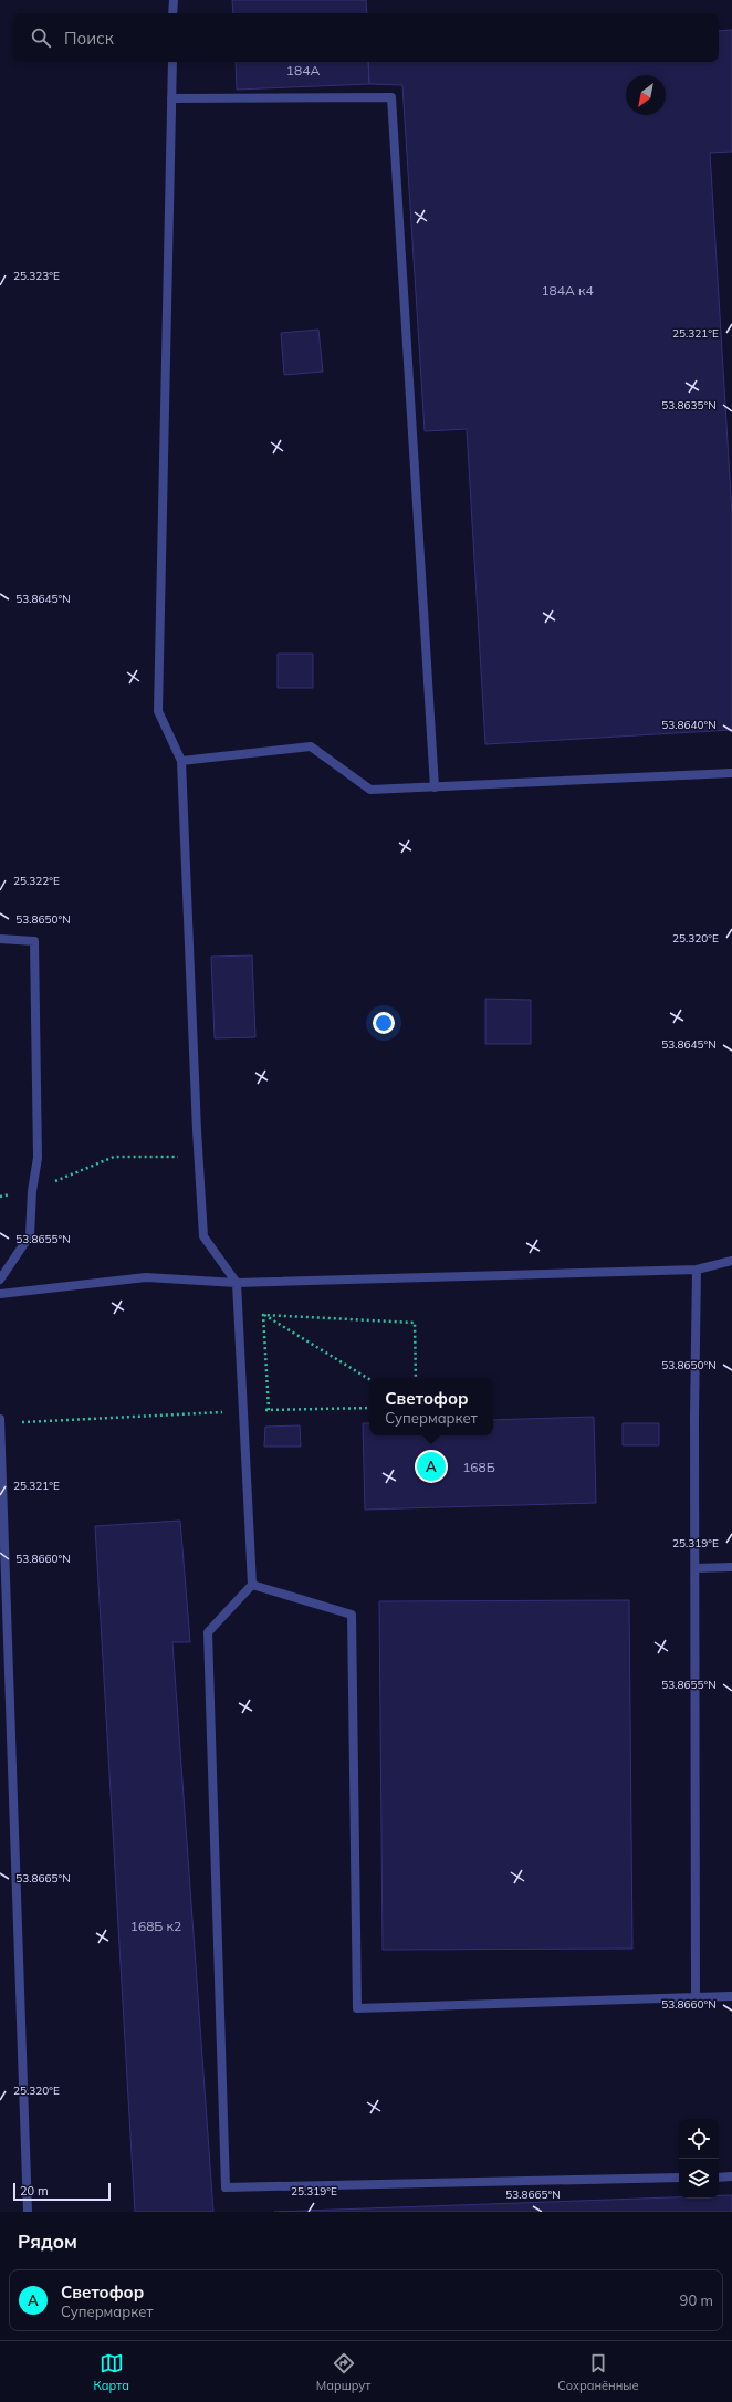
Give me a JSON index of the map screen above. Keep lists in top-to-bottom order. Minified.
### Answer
{"house_numbers":["184А","184А к4","168Б","168Б к2"],"scale_bar":"20 m","north":"bottom left","page":{"search":"Поиск","popup":["Светофор","Супермаркет"],"pins":"A","scale":"20 m","heading":"Рядом","list":[{"mark":"A","name":"Светофор","note":"Супермаркет","value":"90 m"}],"nav":["Карта","Маршрут","Сохранённые"]},"coordinates":["25.323°E","25.321°E","53.8635°N","53.8645°N","53.8640°N","25.322°E","53.8650°N","25.320°E","53.8655°N","25.319°E","53.8660°N","53.8665°N"]}
